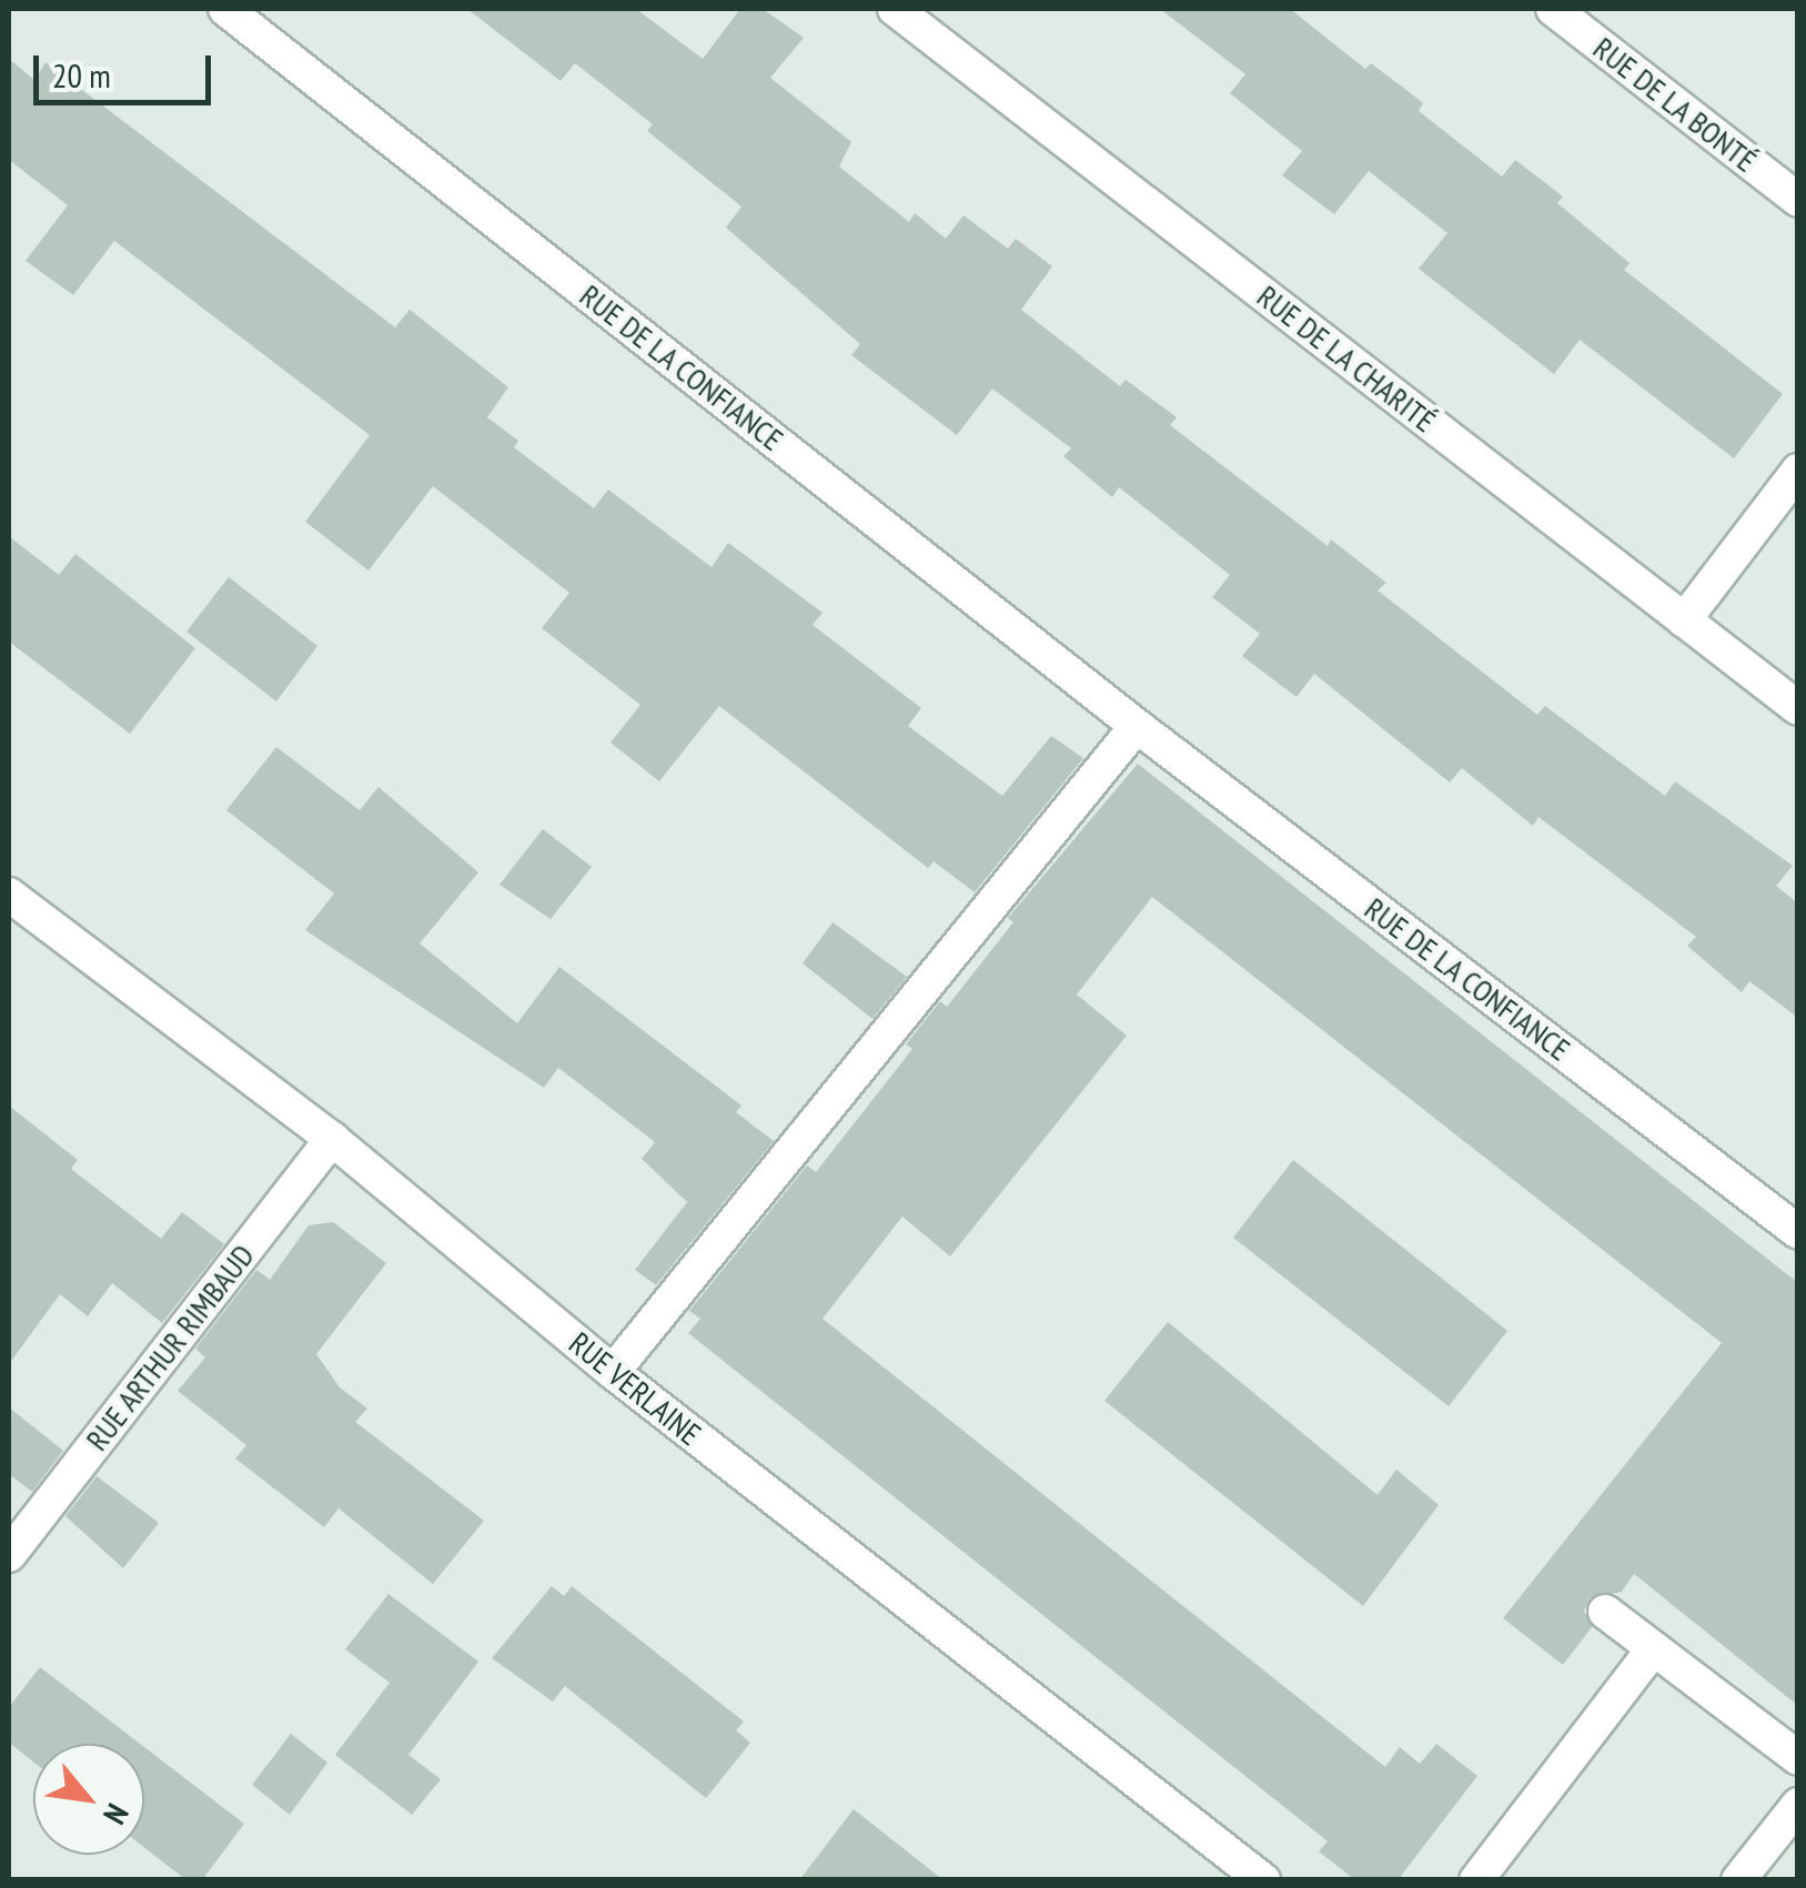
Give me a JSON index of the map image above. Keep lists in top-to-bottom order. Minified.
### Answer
{"streets":{"street":["RUE DE LA BONTÉ","RUE DE LA CHARITÉ","RUE DE LA CONFIANCE","RUE ARTHUR RIMBAUD","RUE VERLAINE"]},"crossings":[["RUE ARTHUR RIMBAUD","RUE VERLAINE"]],"scale_bar":"20 m","north":"bottom right"}
